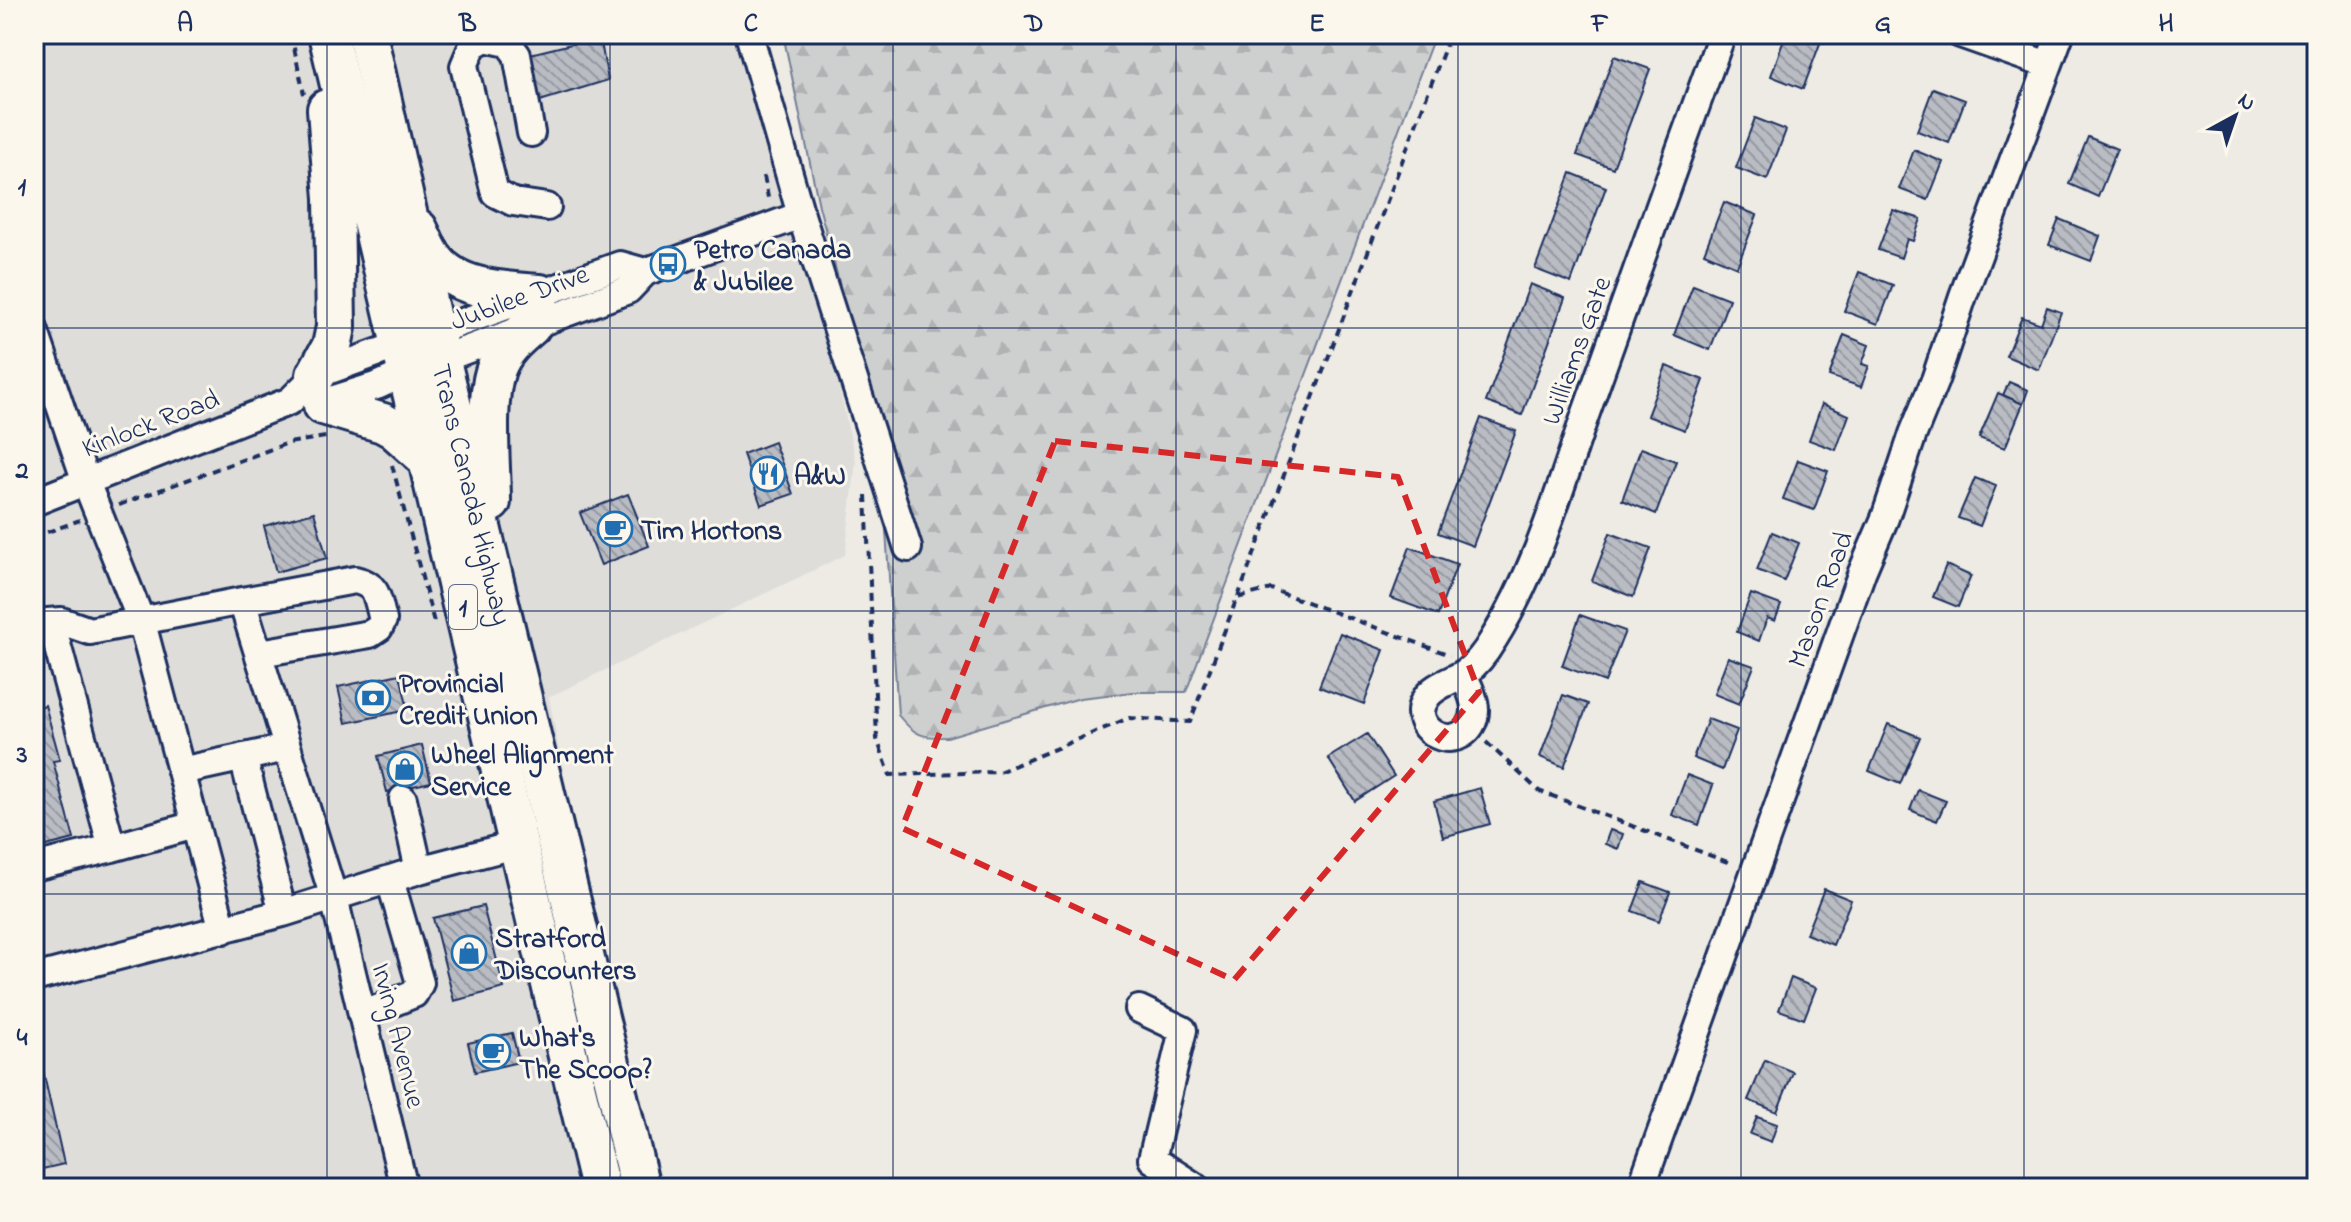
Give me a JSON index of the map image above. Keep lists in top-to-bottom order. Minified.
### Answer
{"streets":{"highway":["Trans Canada Highway","1"],"street":["Jubilee Drive","Williams Gate","Kinlock Road","Mason Road","Irving Avenue"]},"crossings":[["Jubilee Drive","Kinlock Road"],["Jubilee Drive","Trans Canada Highway"],["Kinlock Road","Trans Canada Highway"]],"places":{"bus stop":["Petro Canada & Jubilee"],"restaurant":["A&W"],"cafe":["Tim Hortons","What's The Scoop?"],"bank":["Provincial Credit Union"],"shop":["Wheel Alignment Service","Stratford Discounters"]},"north":"top right","grid":{"columns":["A","B","C","D","E","F","G","H"],"rows":["1","2","3","4"]}}
